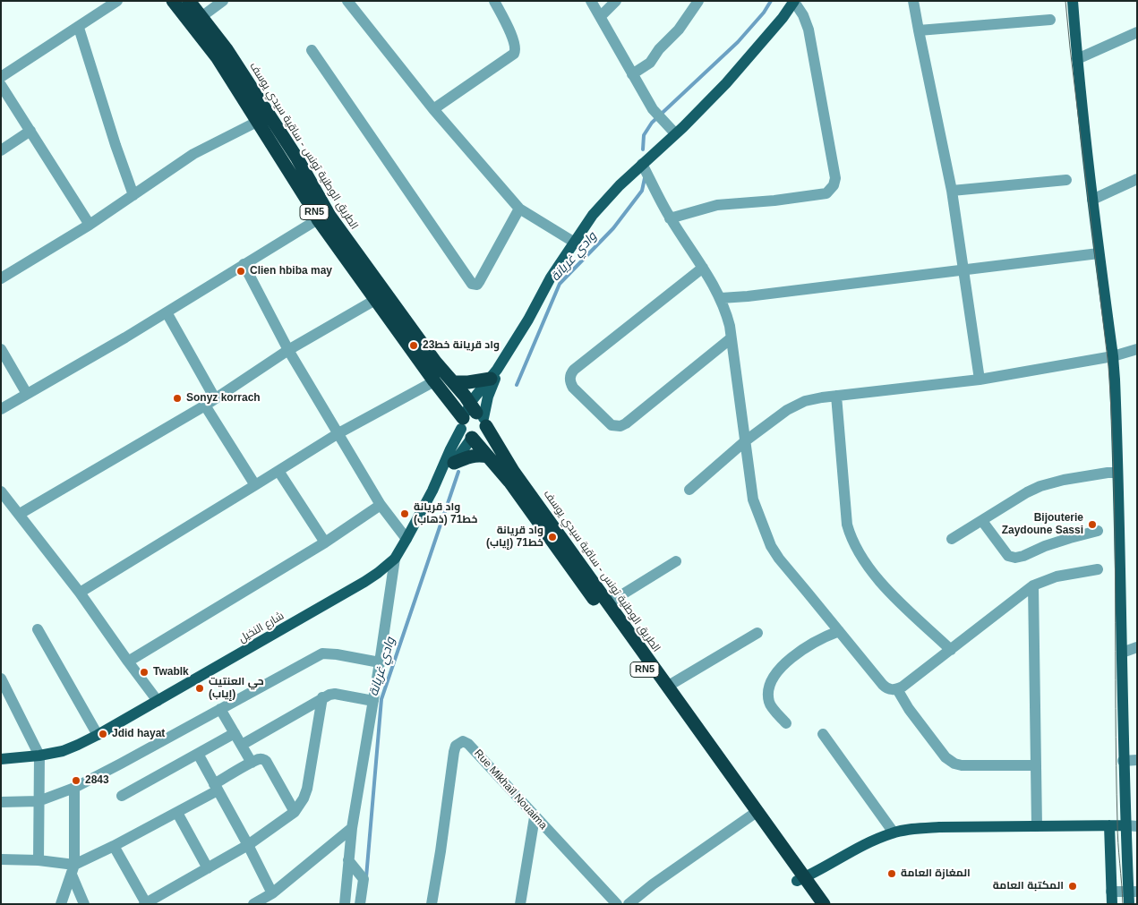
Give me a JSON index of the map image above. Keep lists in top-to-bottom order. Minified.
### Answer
{"streets":{"highway":["الطريق الوطنية تونس - ساقية سيدي يوسف","RN5"],"main road":["شارع النخيل"],"street":["Rue Mikhaïl Nouaima"]},"crossings":[["الطريق الوطنية تونس - ساقية سيدي يوسف","RN5"],["الطريق الوطنية تونس - ساقية سيدي يوسف","شارع النخيل"],["RN5","شارع النخيل"]],"water":["وادي غريانة"],"places":["Clien hbiba may","واد قريانة خط23","Sonyz korrach","واد قريانة خط71 (ذهاب)","Bijouterie Zaydoune Sassi","واد قريانة خط71 (إياب)","Twablk","حي العنتيت (إياب)","Jdid hayat","2843","المغازة العامة","المكتبة العامة"]}
